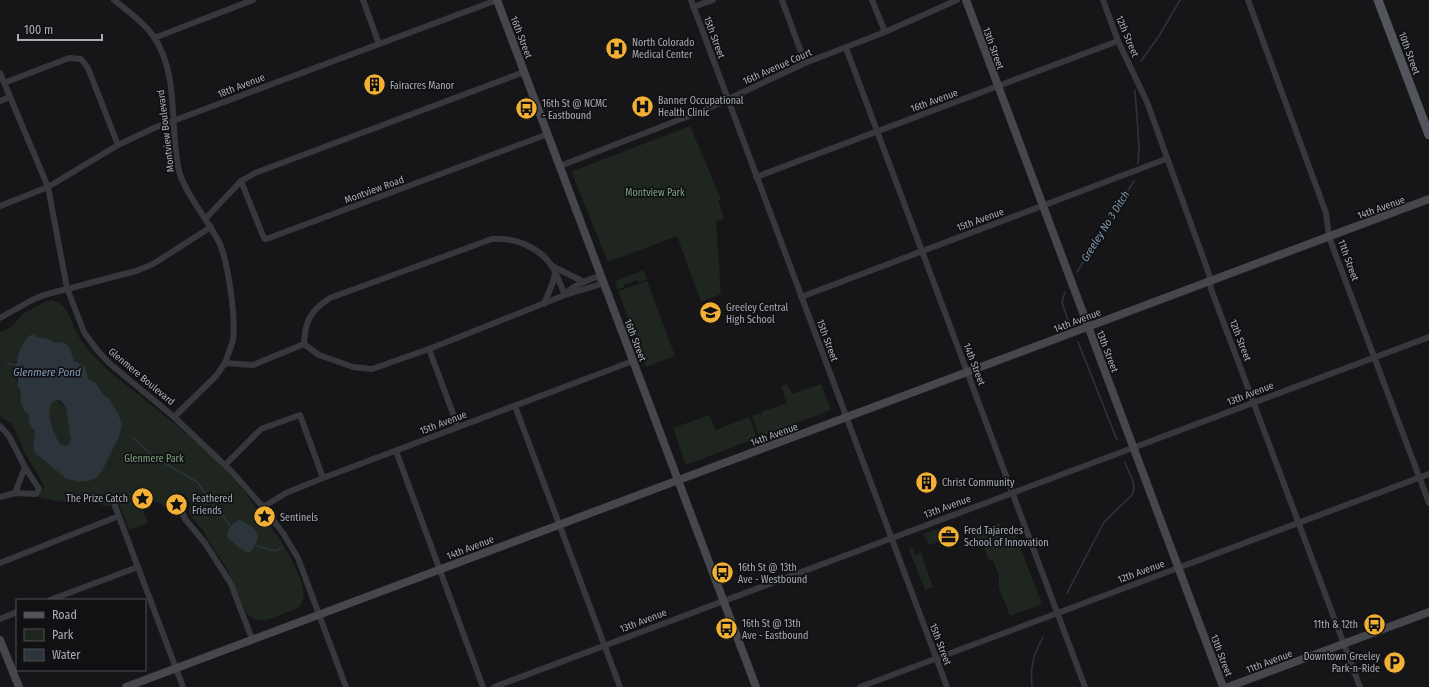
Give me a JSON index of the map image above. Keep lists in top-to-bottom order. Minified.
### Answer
{"streets":{"main road":["10th Street"],"street":["12th Street","16th Street","15th Street","13th Street","16th Avenue Court","18th Avenue","16th Avenue","Montview Boulevard","Montview Road","14th Avenue","15th Avenue","11th Street","14th Street","Glenmere Boulevard","13th Avenue","12th Avenue","11th Avenue"]},"crossings":[["12th Street","16th Avenue"],["12th Street","14th Avenue"],["12th Street","15th Avenue"],["12th Street","13th Avenue"],["12th Street","12th Avenue"],["12th Street","11th Avenue"],["16th Street","16th Avenue Court"],["16th Street","18th Avenue"],["16th Street","Montview Road"],["16th Street","14th Avenue"],["16th Street","15th Avenue"],["16th Street","13th Avenue"],["15th Street","16th Avenue Court"],["15th Street","16th Avenue"],["15th Street","14th Avenue"],["15th Street","15th Avenue"],["15th Street","13th Avenue"],["15th Street","12th Avenue"],["13th Street","16th Avenue"],["13th Street","14th Avenue"],["13th Street","15th Avenue"],["13th Street","13th Avenue"],["13th Street","12th Avenue"],["16th Avenue Court","14th Street"],["18th Avenue","Montview Boulevard"],["18th Avenue","Glenmere Boulevard"],["16th Avenue","14th Street"],["14th Avenue","11th Street"],["14th Avenue","14th Street"],["14th Avenue","Glenmere Boulevard"],["15th Avenue","14th Street"],["15th Avenue","Glenmere Boulevard"],["11th Street","13th Avenue"],["11th Street","12th Avenue"],["14th Street","13th Avenue"],["14th Street","12th Avenue"]],"water":["Greeley No 3 Ditch","Glenmere Pond"],"parks":["Montview Park","Glenmere Park"],"places":{"hospital":["North Colorado Medical Center","Banner Occupational Health Clinic"],"building":["Fairacres Manor","Christ Community"],"bus stop":["16th St @ NCMC - Eastbound","16th St @ 13th Ave - Westbound","11th & 12th","16th St @ 13th Ave - Eastbound"],"school or university":["Greeley Central High School"],"place":["The Prize Catch","Feathered Friends","Sentinels"],"office":["Fred Tajaredes School of Innovation"],"parking":["Downtown Greeley Park-n-Ride"]},"legend":["Road","Park","Water"],"scale_bar":"100 m"}
